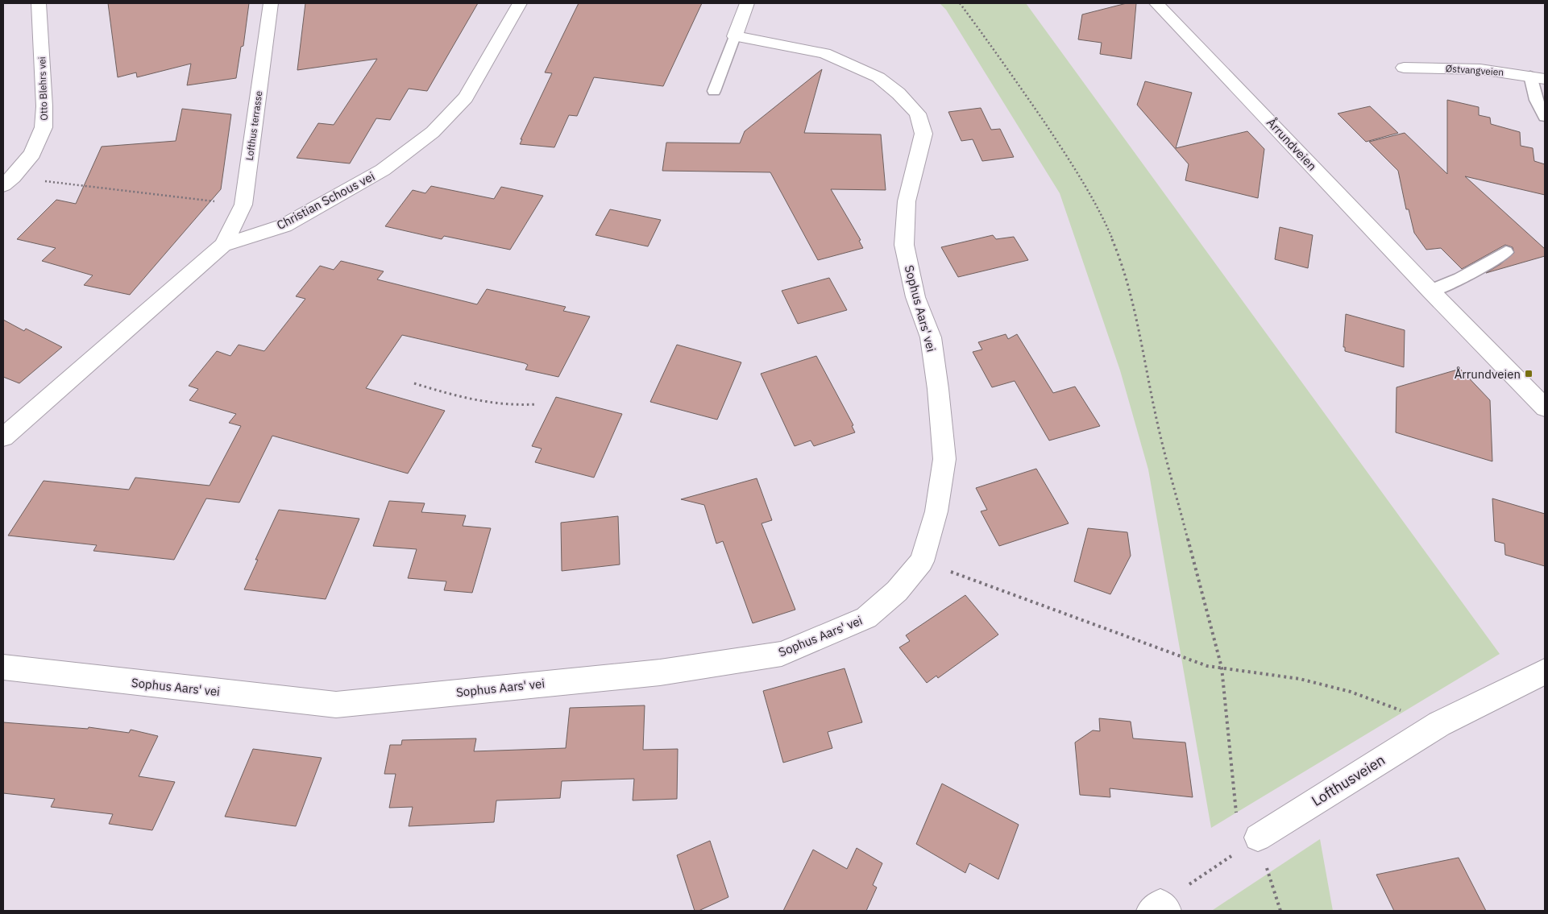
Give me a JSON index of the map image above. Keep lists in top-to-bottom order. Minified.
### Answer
{"streets":{"street":["Østvangveien","Otto Blehrs vei","Lofthus terrasse","Årrundveien","Christian Schous vei","Sophus Aars' vei","Lofthusveien"]},"crossings":[["Lofthus terrasse","Christian Schous vei"]],"places":{"transit":["Årrundveien"]}}
